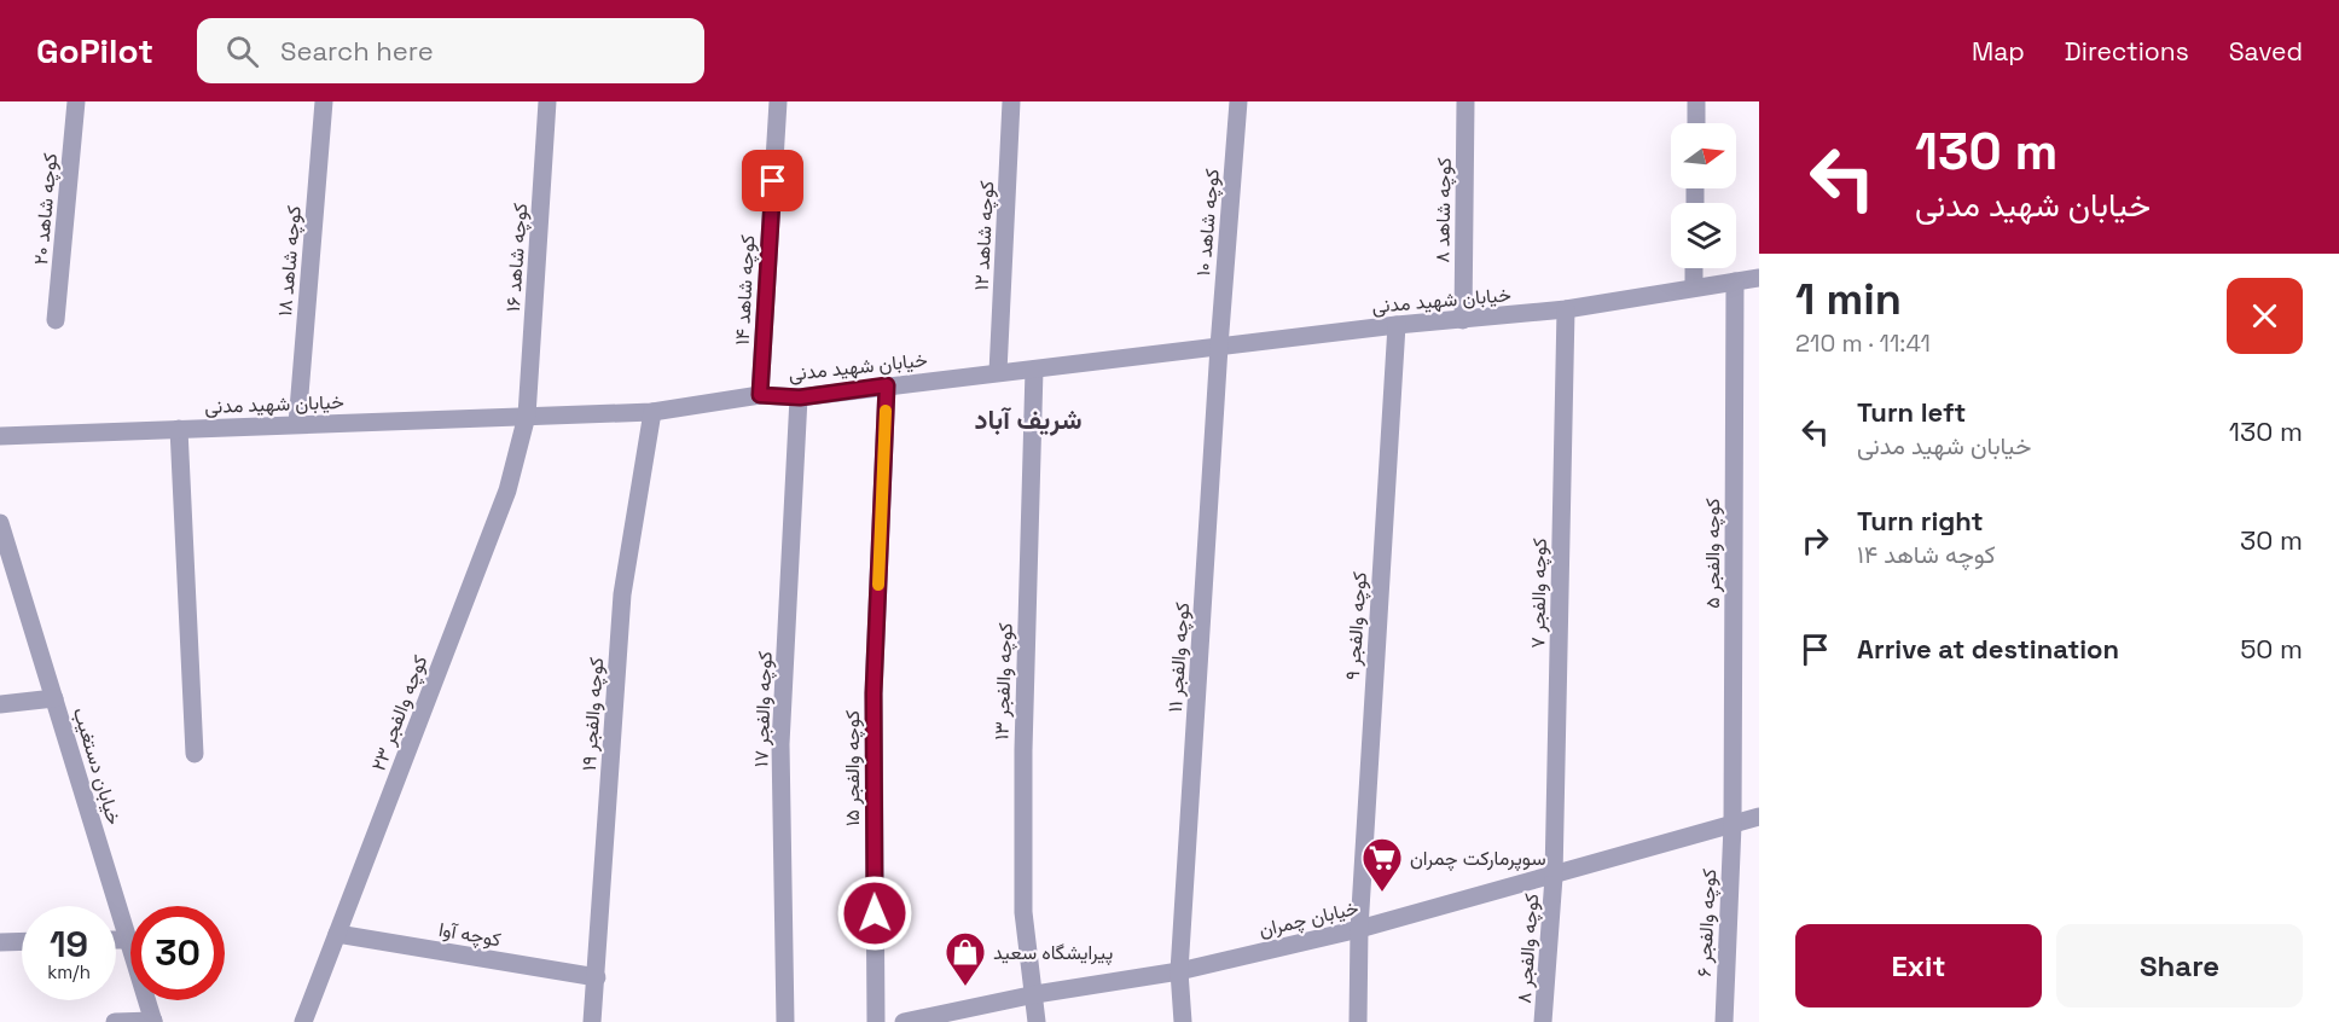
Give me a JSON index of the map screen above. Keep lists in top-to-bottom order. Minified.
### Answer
{"streets":{"street":["کوچه شاهد ۲۰","کوچه شاهد ۸","کوچه شاهد ۱۰","کوچه شاهد ۱۲","کوچه شاهد ۱۶","کوچه شاهد ۱۸","کوچه شاهد ۱۴","خیابان شهید مدنی","کوچه والفجر ۵","کوچه والفجر ۷","کوچه والفجر ۹","کوچه والفجر ۱۱","کوچه والفجر ۱۳","کوچه والفجر ۱۷","کوچه والفجر ۲۳","کوچه والفجر ۱۹","خیابان دستغیب","کوچه والفجر ۱۵","خیابان چمران","کوچه والفجر ۶","کوچه آوا","کوچه والفجر ۸"]},"crossings":[["کوچه شاهد ۸","خیابان شهید مدنی"],["کوچه شاهد ۱۰","خیابان شهید مدنی"],["کوچه شاهد ۱۰","کوچه والفجر ۱۱"],["کوچه شاهد ۱۲","خیابان شهید مدنی"],["کوچه شاهد ۱۶","خیابان شهید مدنی"],["کوچه شاهد ۱۶","کوچه والفجر ۲۳"],["کوچه شاهد ۱۸","خیابان شهید مدنی"],["کوچه شاهد ۱۴","خیابان شهید مدنی"],["خیابان شهید مدنی","کوچه والفجر ۵"],["خیابان شهید مدنی","کوچه والفجر ۷"],["خیابان شهید مدنی","کوچه والفجر ۹"],["خیابان شهید مدنی","کوچه والفجر ۱۱"],["خیابان شهید مدنی","کوچه والفجر ۱۳"],["خیابان شهید مدنی","کوچه والفجر ۱۷"],["خیابان شهید مدنی","کوچه والفجر ۲۳"],["خیابان شهید مدنی","کوچه والفجر ۱۹"],["خیابان شهید مدنی","کوچه والفجر ۱۵"],["کوچه والفجر ۵","خیابان چمران"],["کوچه والفجر ۵","کوچه والفجر ۶"],["کوچه والفجر ۷","خیابان چمران"],["کوچه والفجر ۷","کوچه والفجر ۸"],["کوچه والفجر ۹","خیابان چمران"],["کوچه والفجر ۱۱","خیابان چمران"],["کوچه والفجر ۱۳","خیابان چمران"],["کوچه والفجر ۲۳","کوچه آوا"],["کوچه والفجر ۱۹","کوچه آوا"],["خیابان چمران","کوچه والفجر ۶"],["خیابان چمران","کوچه والفجر ۸"]],"districts":["شریف آباد"],"places":{"supermarket":["سوپرمارکت چمران"],"shop":["پیرایشگاه سعید"]},"north":"right","page":{"header":"GoPilot","search":"Search here","nav":["Map","Directions","Saved"],"turn":["130 m","خیابان شهید مدنی"],"heading":["1 min","210 m · 11:41"],"list":[{"name":"Turn left","note":"خیابان شهید مدنی","value":"130 m"},{"name":"Turn right","note":"کوچه شاهد ۱۴","value":"30 m"},{"name":"Arrive at destination","value":"50 m"}],"speed":"19 km/h","limit":"30","buttons":["Exit","Share"]}}
